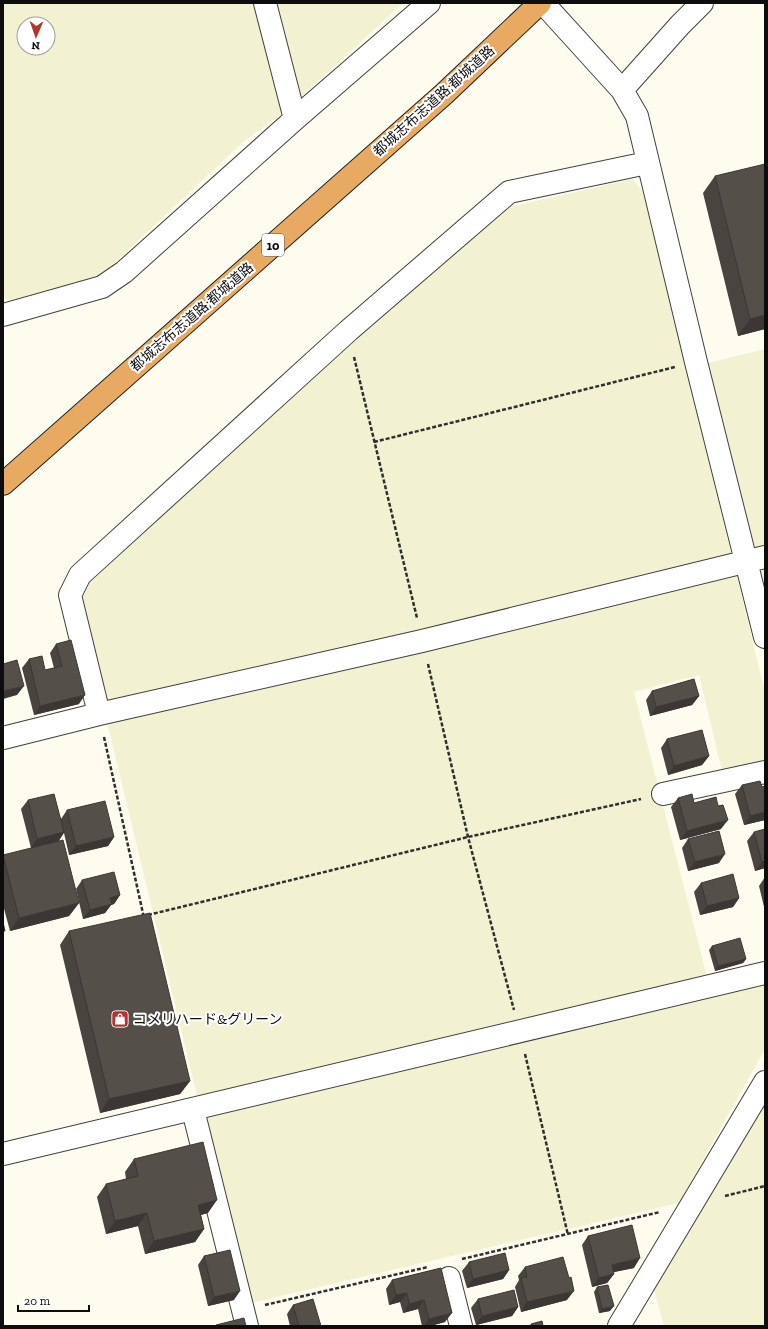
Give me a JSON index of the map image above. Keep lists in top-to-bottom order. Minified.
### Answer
{"streets":{"highway":["都城志布志道路;都城道路","10"]},"places":{"shop":["コメリハード&グリーン"]},"scale_bar":"20 m","north":"bottom"}
